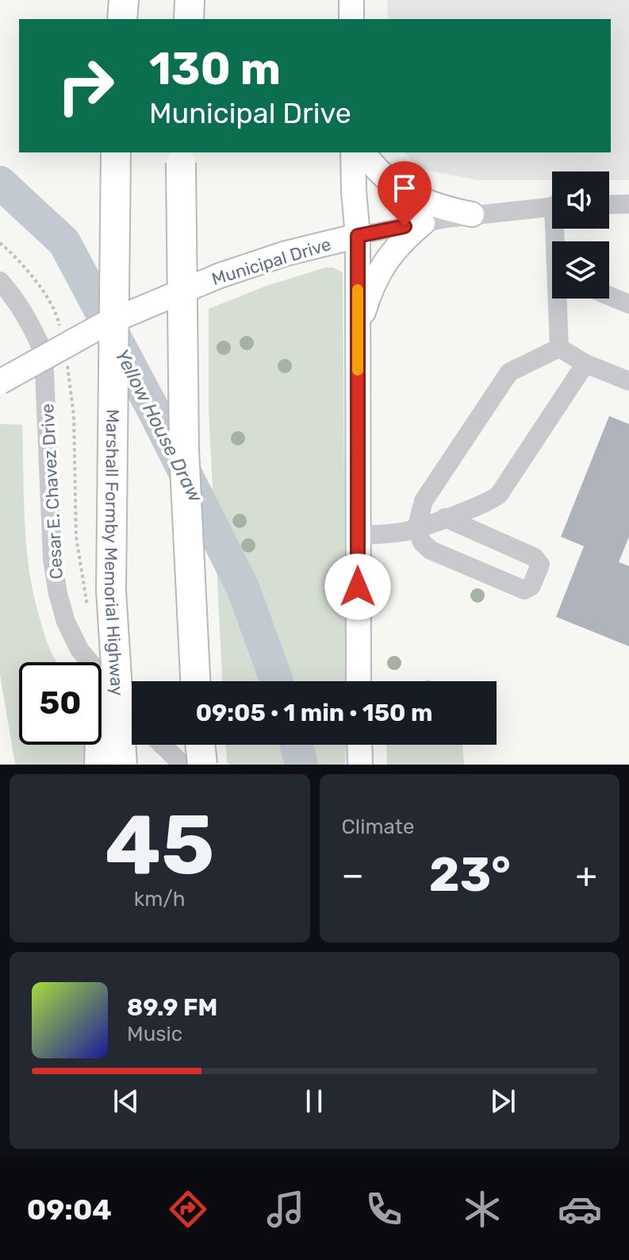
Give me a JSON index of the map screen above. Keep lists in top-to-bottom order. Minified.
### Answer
{"streets":{"highway":["Marshall Formby Memorial Highway"],"main road":["Municipal Drive"],"street":["Cesar E. Chavez Drive"]},"water":["Yellow House Draw"],"page":{"turn":["130 m","Municipal Drive"],"limit":"50","trip":"09:05 · 1 min · 150 m","tile":[["45","km/h"],"Climate"],"heat":["−","23°","+"],"song":["89.9 FM","Music"],"tabs":"09:04"}}
